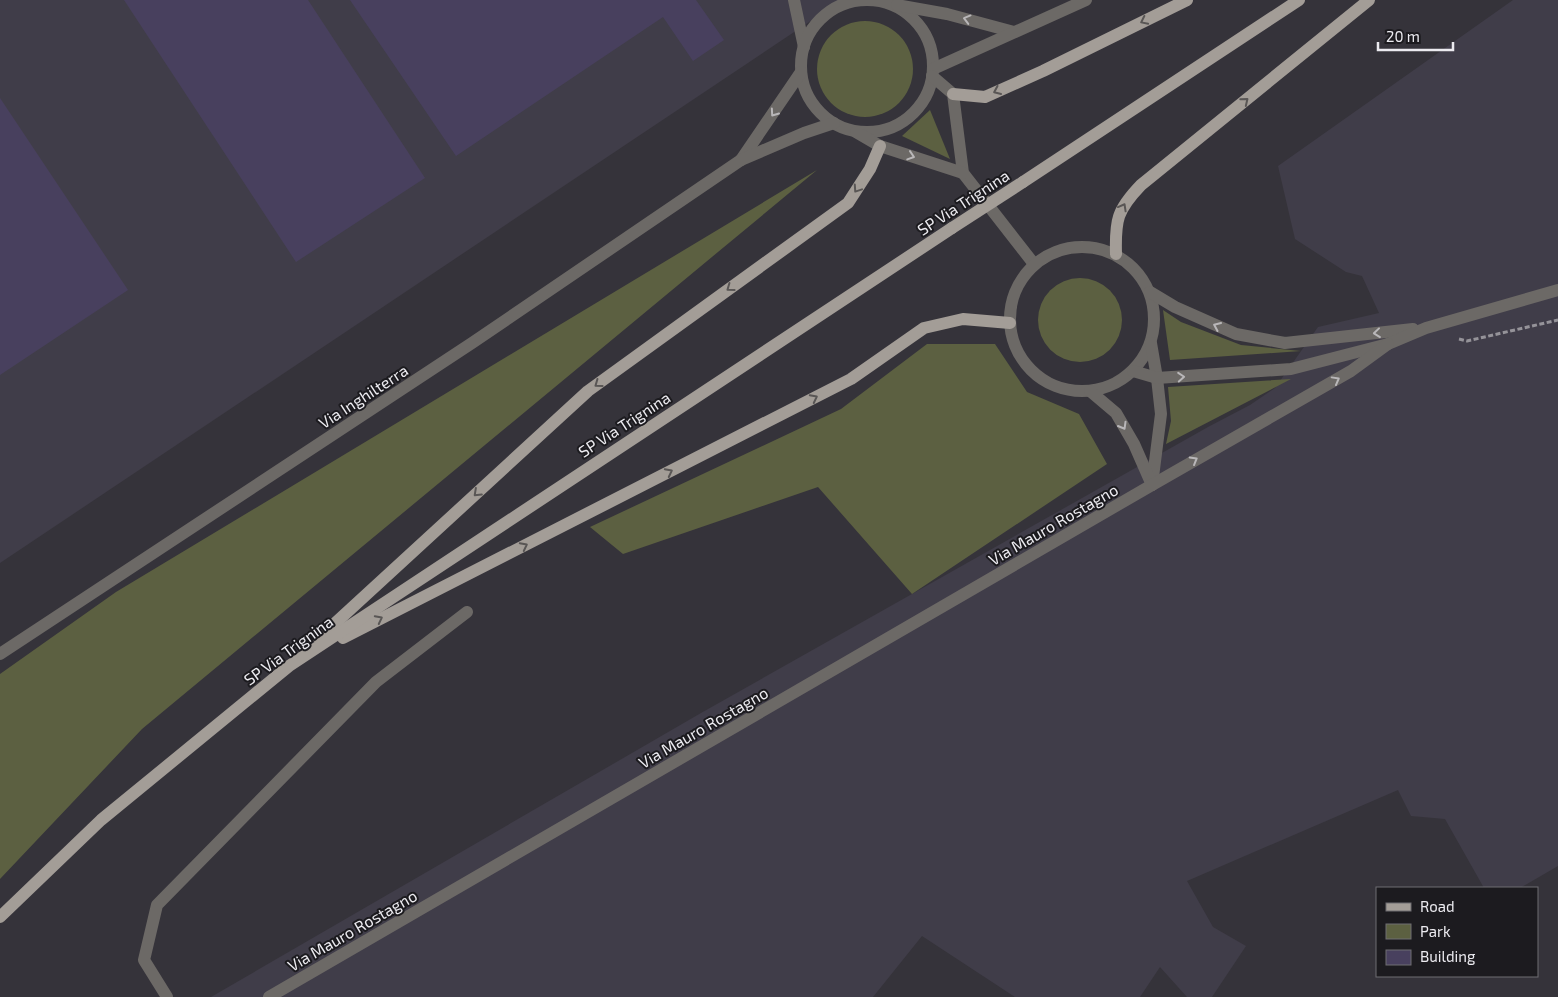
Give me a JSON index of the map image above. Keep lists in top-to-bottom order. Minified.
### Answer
{"streets":{"main road":["SP Via Trignina"],"street":["Via Inghilterra","Via Mauro Rostagno"]},"legend":["Road","Park","Building"],"scale_bar":"20 m"}
